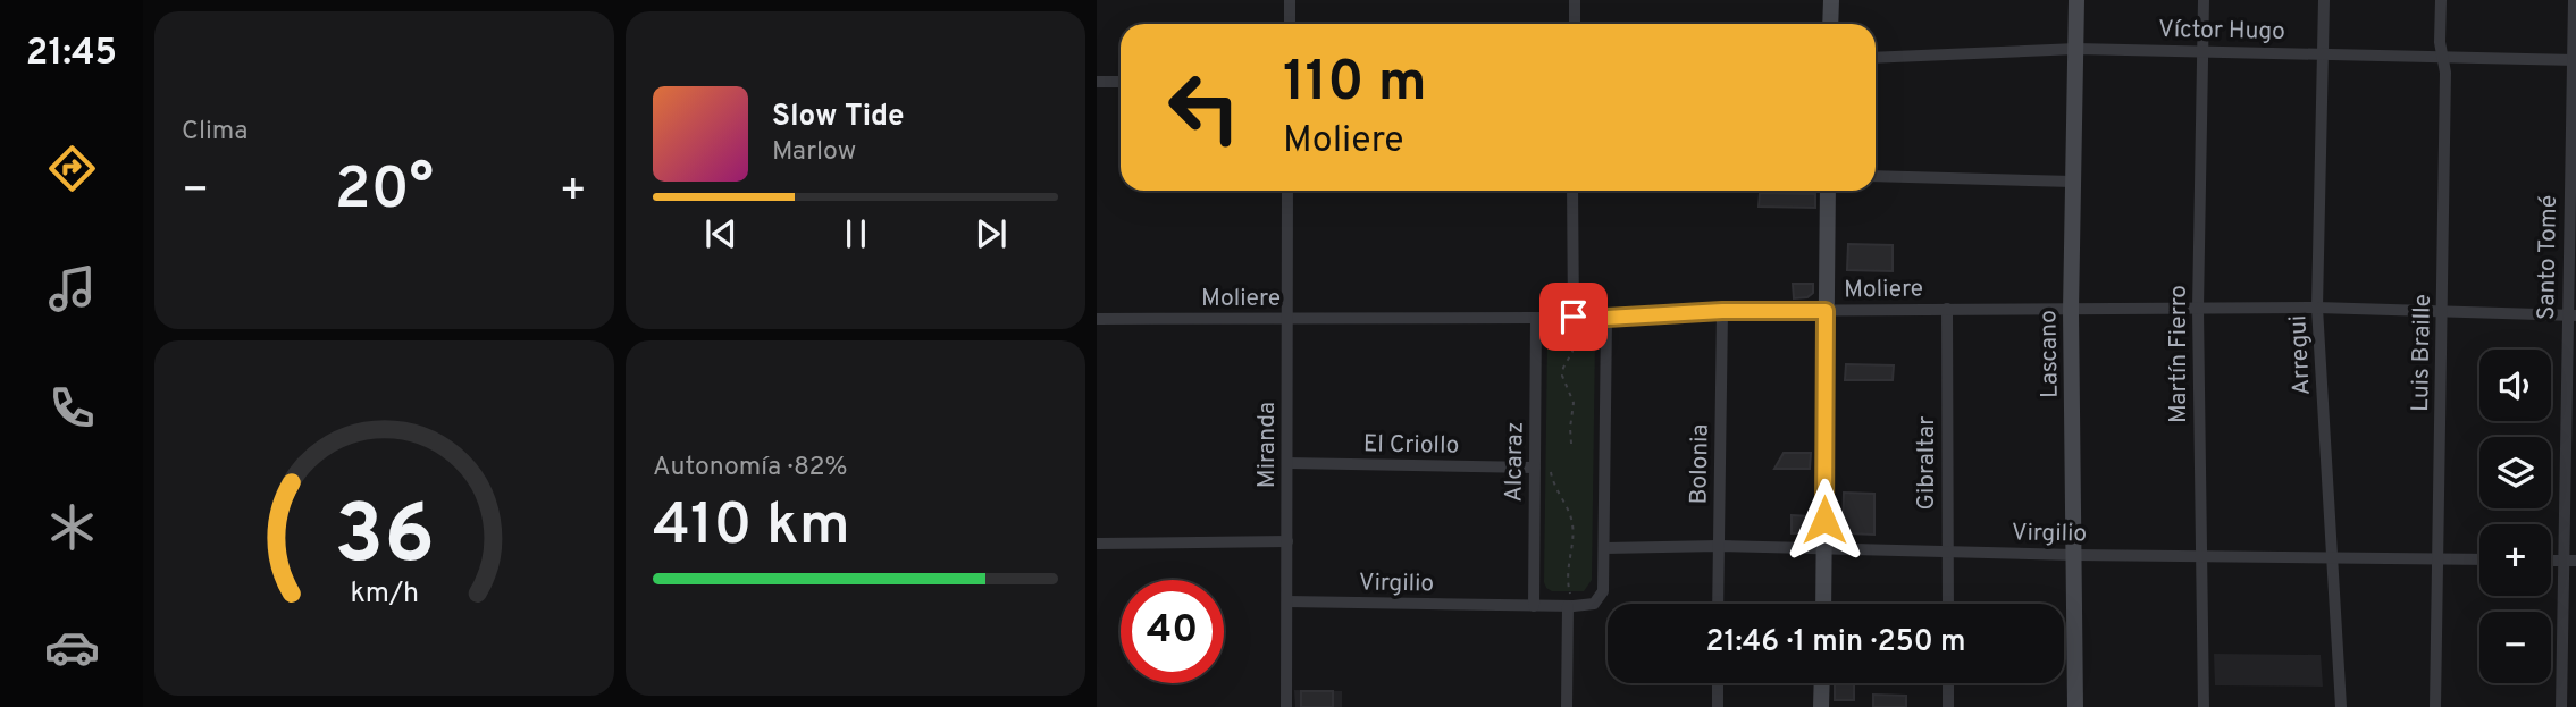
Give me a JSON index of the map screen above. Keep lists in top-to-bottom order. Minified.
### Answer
{"streets":{"street":["Víctor Hugo","Santo Tomé","Moliere","Luis Braille","Lascano","Martín Fierro","Arregui","El Criollo","Miranda","Alcaraz","Gibraltar","Bolonia","Virgilio"]},"crossings":[["Víctor Hugo","Santo Tomé"],["Víctor Hugo","Luis Braille"],["Víctor Hugo","Lascano"],["Víctor Hugo","Martín Fierro"],["Víctor Hugo","Arregui"],["Santo Tomé","Moliere"],["Moliere","Luis Braille"],["Moliere","Lascano"],["Moliere","Martín Fierro"],["Moliere","Arregui"],["Moliere","Miranda"],["Moliere","Alcaraz"],["Moliere","Gibraltar"],["Moliere","Bolonia"],["Luis Braille","Virgilio"],["Lascano","Virgilio"],["Martín Fierro","Virgilio"],["Arregui","Virgilio"],["El Criollo","Miranda"],["El Criollo","Alcaraz"],["Miranda","Virgilio"],["Alcaraz","Virgilio"],["Gibraltar","Virgilio"],["Bolonia","Virgilio"]],"page":{"tabs":"21:45","tile":["Clima",["Autonomía · 82%","410 km"]],"turn":["110 m","Moliere"],"song":["Slow Tide","Marlow"],"heat":["−","20°","+"],"map_buttons":["+","−"],"limit":"40","trip":"21:46 · 1 min · 250 m","gauge":["36","km/h"]}}
